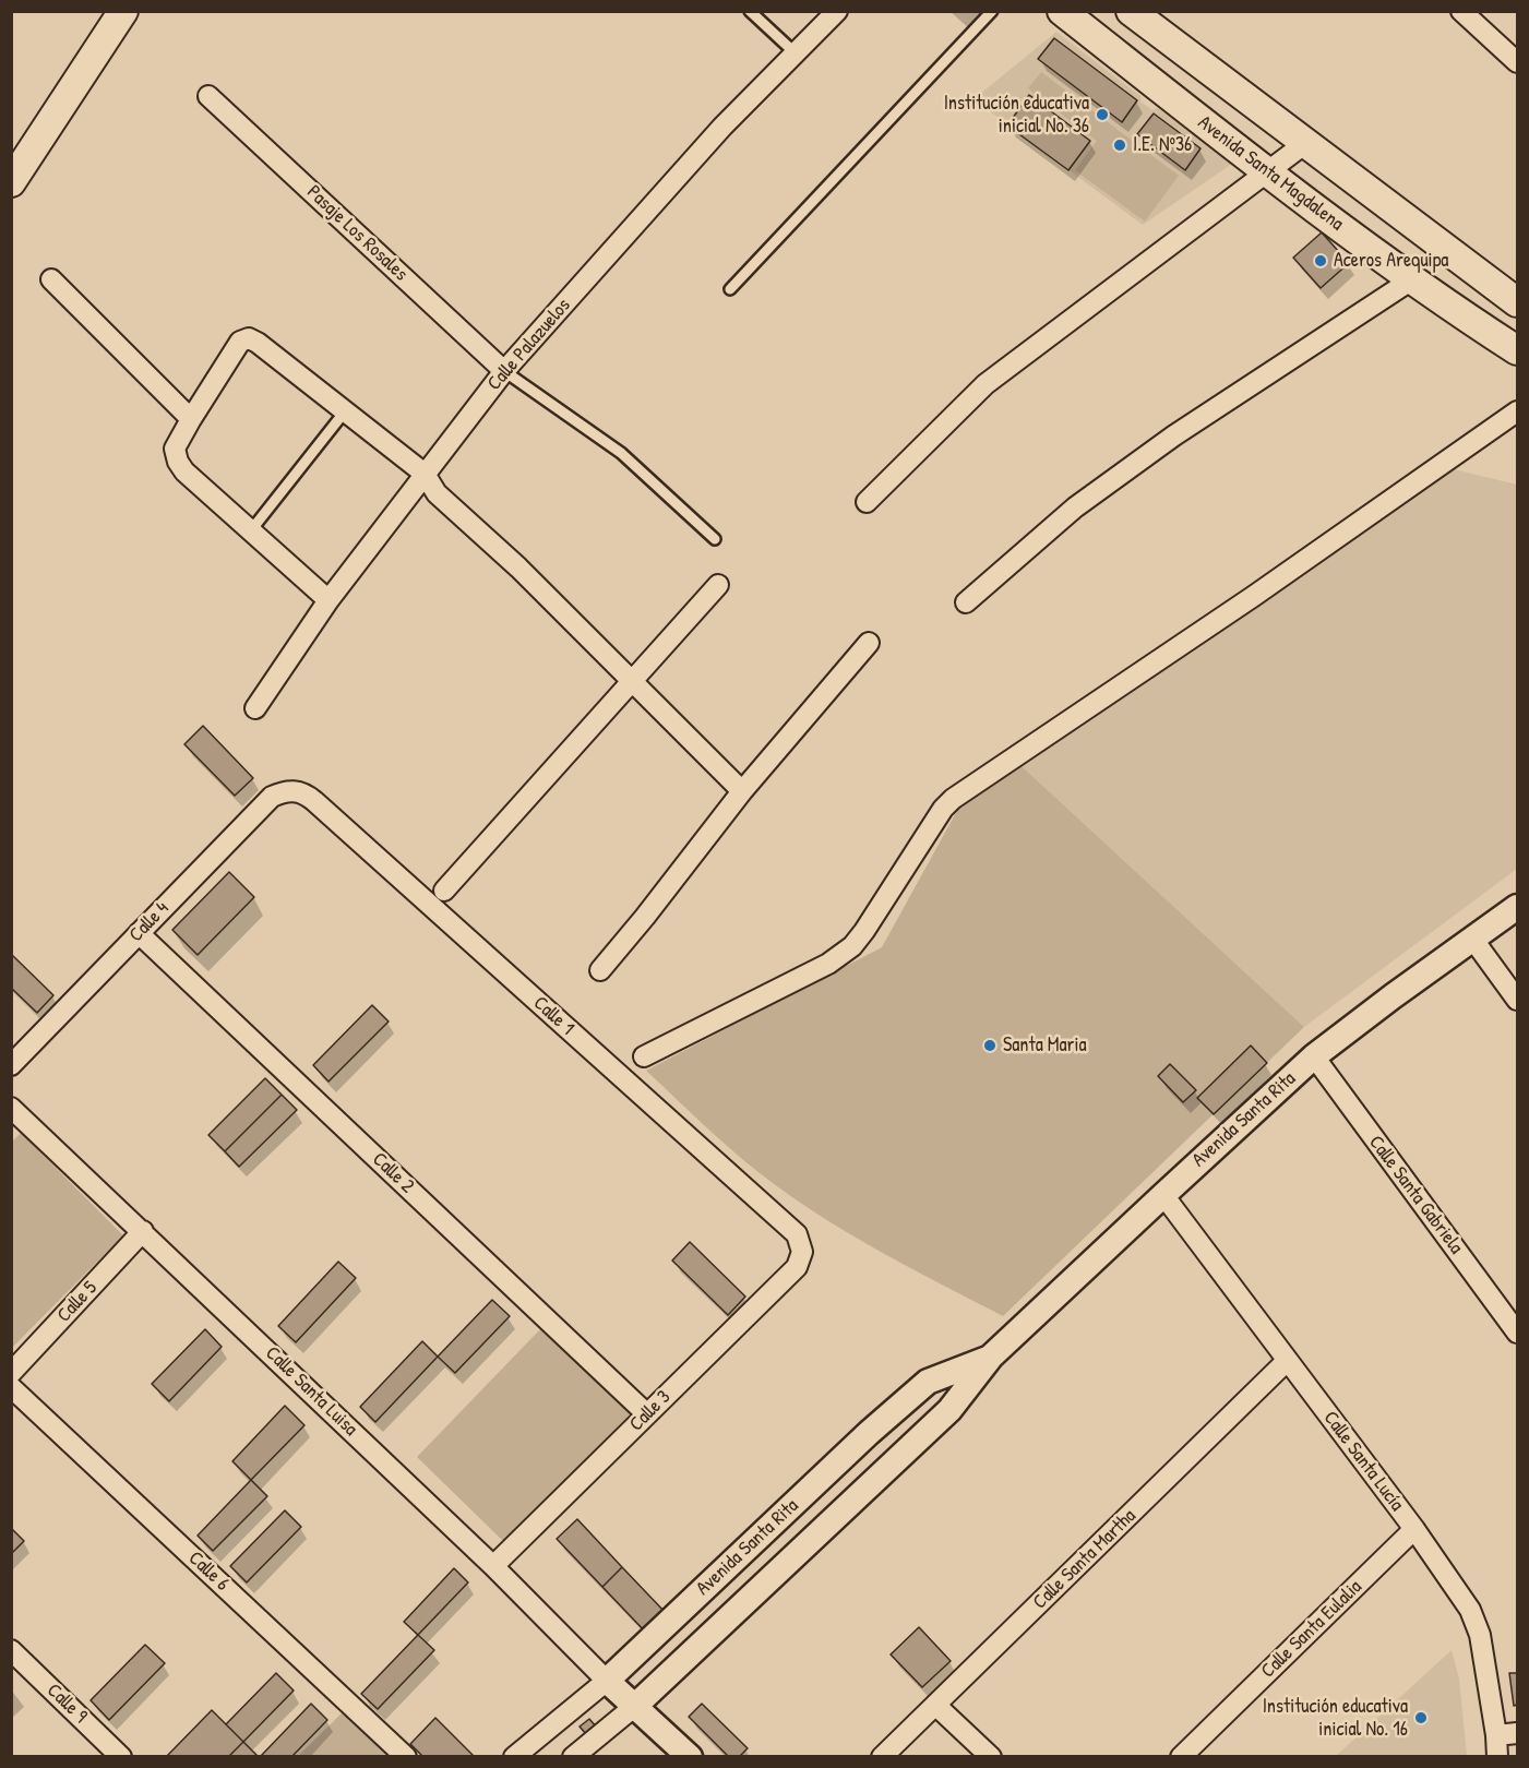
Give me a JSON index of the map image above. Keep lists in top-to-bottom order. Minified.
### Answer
{"streets":{"main road":["Avenida Santa Magdalena"],"street":["Pasaje Los Rosales","Calle Palazuelos","Calle 4","Calle 1","Avenida Santa Rita","Calle 2","Calle Santa Gabriela","Calle 5","Calle Santa Luisa","Calle 3","Calle Santa Lucía","Calle Santa Martha","Calle 6","Calle Santa Eulalia","Calle 9"]},"crossings":[["Pasaje Los Rosales","Calle Palazuelos"],["Calle 4","Calle 1"],["Calle 4","Calle 2"],["Calle 1","Calle 3"],["Avenida Santa Rita","Calle Santa Gabriela"],["Avenida Santa Rita","Calle Santa Luisa"],["Avenida Santa Rita","Calle Santa Lucía"],["Calle 2","Calle 3"],["Calle 5","Calle Santa Luisa"],["Calle Santa Luisa","Calle 3"],["Calle Santa Lucía","Calle Santa Martha"],["Calle Santa Lucía","Calle Santa Eulalia"]],"places":["Institución educativa inicial No. 36","I.E. Nº36","Aceros Arequipa","Santa Maria","Institución educativa inicial No. 16"]}
